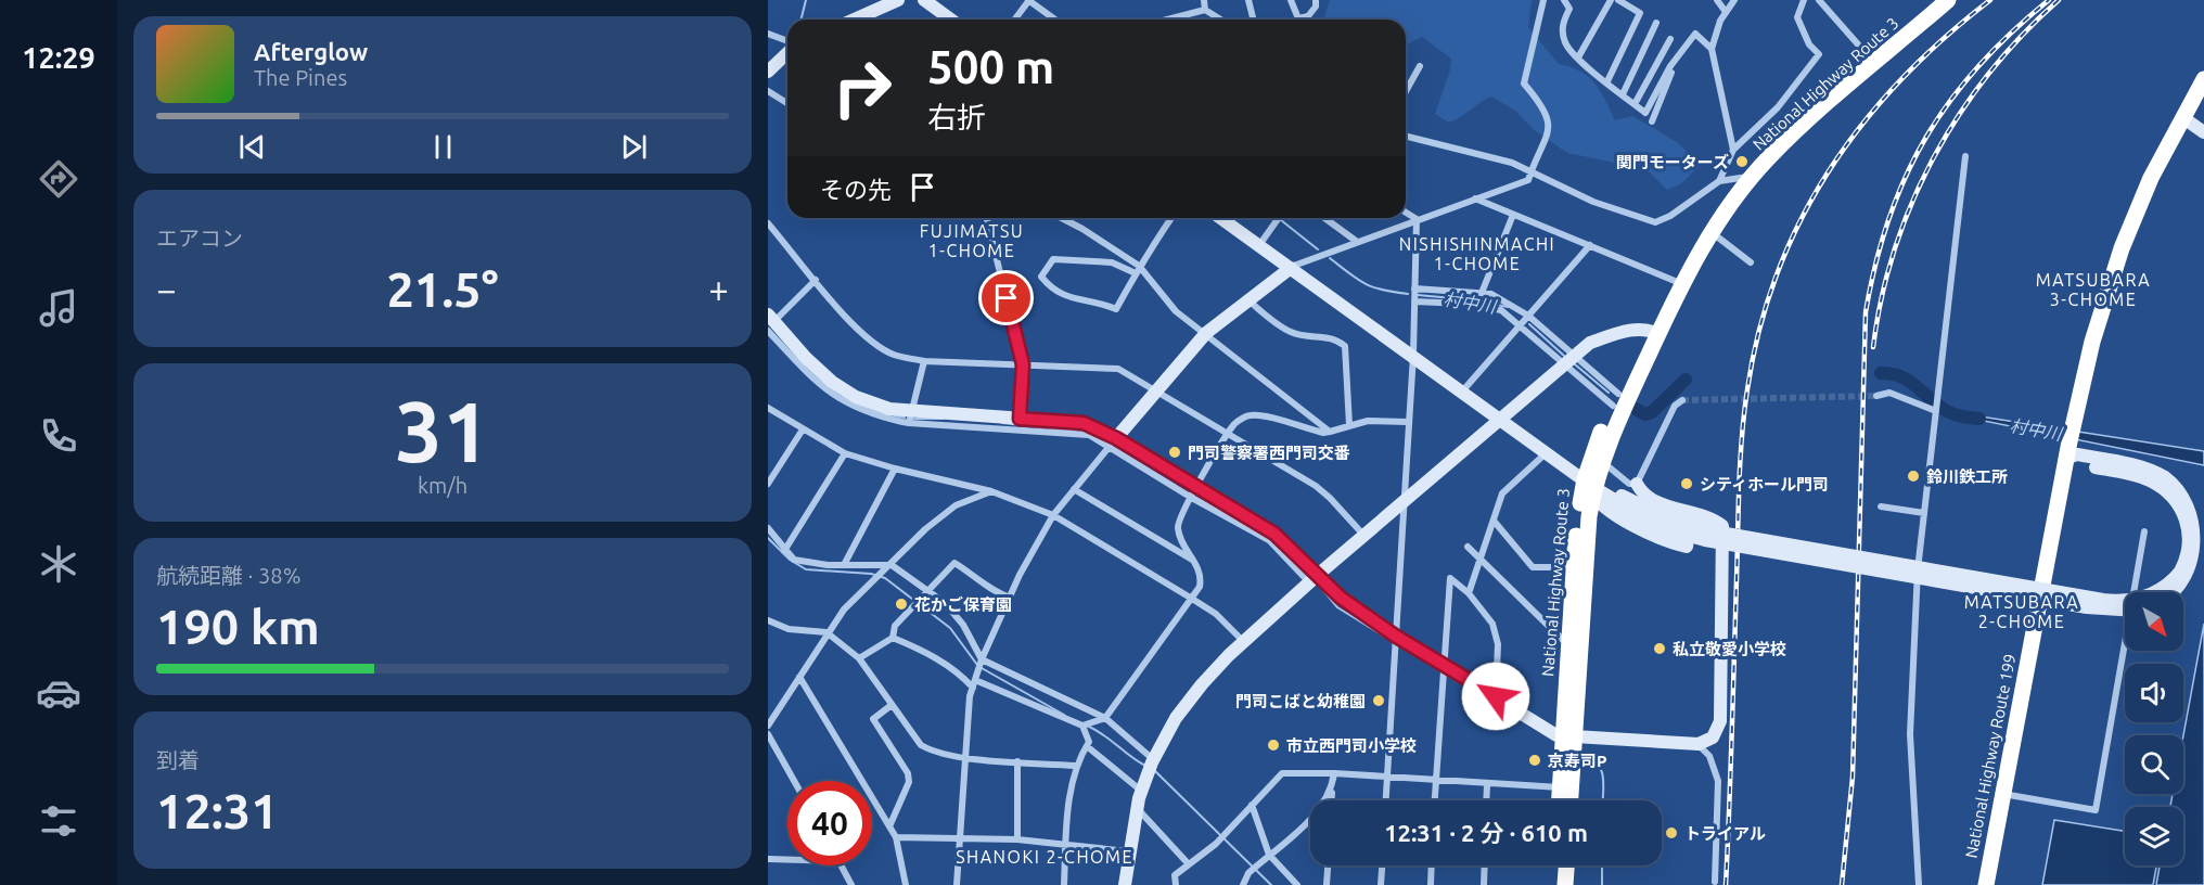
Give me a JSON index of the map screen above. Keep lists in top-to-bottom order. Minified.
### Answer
{"streets":{"highway":["National Highway Route 3","National Highway Route 199"]},"districts":["FUJIMATSU 1-CHOME","NISHISHINMACHI 1-CHOME","MATSUBARA 3-CHOME","MATSUBARA 2-CHOME","SHANOKI 2-CHOME"],"water":["村中川"],"places":["関門モーターズ","門司警察署西門司交番","鈴川鉄工所","シティホール門司","花かご保育園","私立敬愛小学校","門司こばと幼稚園","市立西門司小学校","京寿司P","トライアル"],"north":"bottom right","page":{"tabs":"12:29","turn":["500 m","右折"],"song":["Afterglow","The Pines"],"then":"その先","tile":["エアコン",["31","km/h"],["航続距離 · 38%","190 km"],["到着","12:31"]],"heat":["−","21.5°","+"],"limit":"40","trip":"12:31 · 2 分 · 610 m"}}
